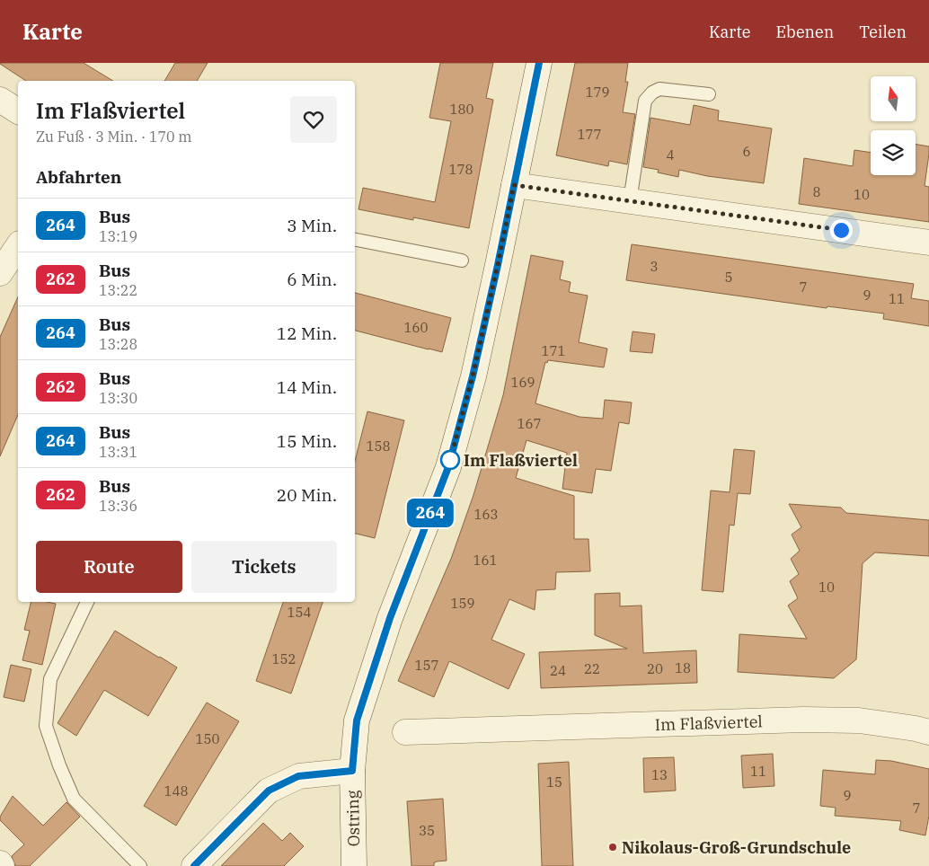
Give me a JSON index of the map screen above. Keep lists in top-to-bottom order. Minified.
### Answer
{"streets":{"street":["Im Flaßviertel","Ostring"]},"places":["Im Flaßviertel","Nikolaus-Groß-Grundschule"],"lines":["bus line 264"],"house_numbers":["179","180","177","6","4","178","8","10","3","5","7","9","11","160","171","169","167","158","163","161","10","159","154","152","157","18","22","20","24","150","11","13","15","148","9","7","35"],"north":"top","page":{"header":"Karte","nav":["Karte","Ebenen","Teilen"],"on_map":"264","heading":[["Im Flaßviertel","Zu Fuß · 3 Min. · 170 m"],"Abfahrten"],"list":[{"mark":"264","name":"Bus","note":"13:19","value":"3 Min."},{"mark":"262","name":"Bus","note":"13:22","value":"6 Min."},{"mark":"264","name":"Bus","note":"13:28","value":"12 Min."},{"mark":"262","name":"Bus","note":"13:30","value":"14 Min."},{"mark":"264","name":"Bus","note":"13:31","value":"15 Min."},{"mark":"262","name":"Bus","note":"13:36","value":"20 Min."}],"buttons":["Route","Tickets"]}}
